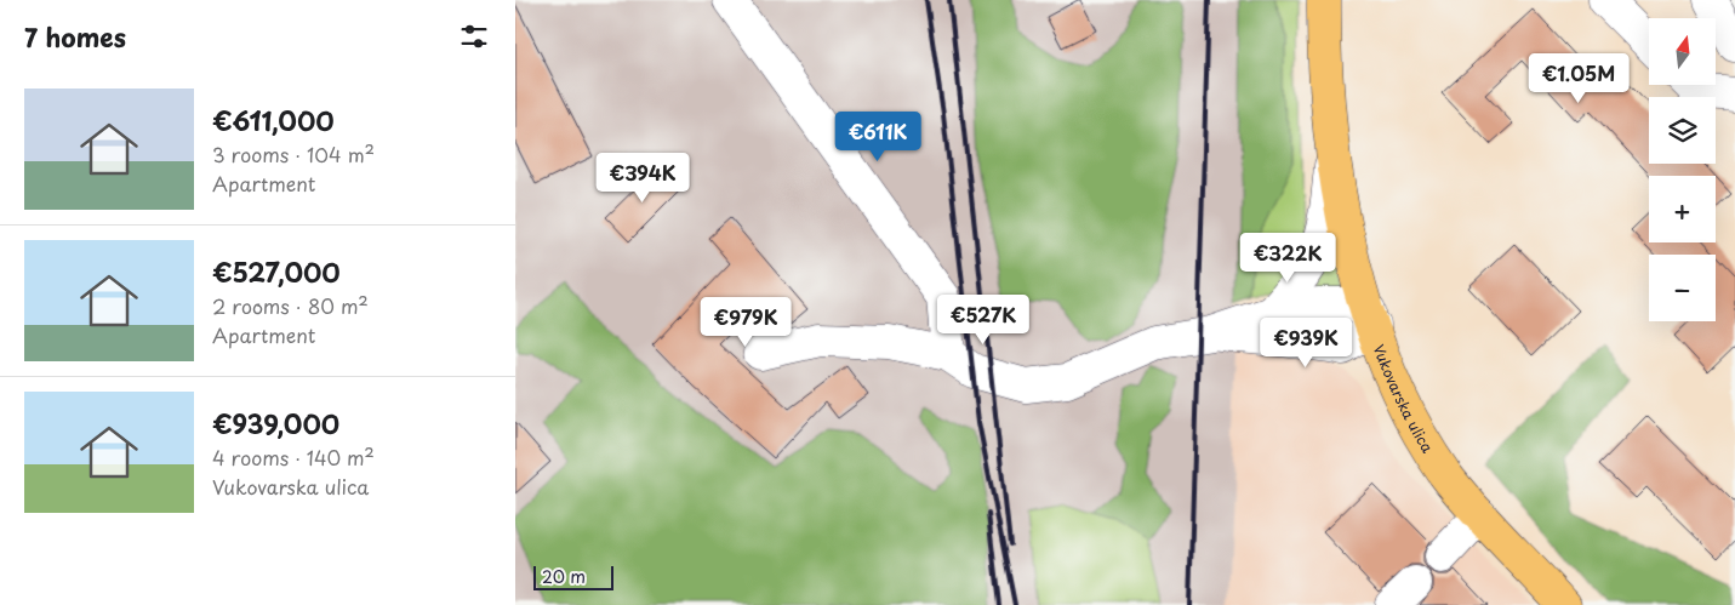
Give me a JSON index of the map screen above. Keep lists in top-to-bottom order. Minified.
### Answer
{"streets":{"main road":["Vukovarska ulica"]},"scale_bar":"20 m","north":"top","page":{"heading":"7 homes","map_buttons":["+","−"],"price":["€1.05M","€611K","€394K","€322K","€527K","€979K","€939K"],"list":[{"name":"€611,000","note":"3 rooms · 104 m² · Apartment"},{"name":"€527,000","note":"2 rooms · 80 m² · Apartment"},{"name":"€939,000","note":"4 rooms · 140 m² · Vukovarska ulica"}],"scale":"20 m"}}
